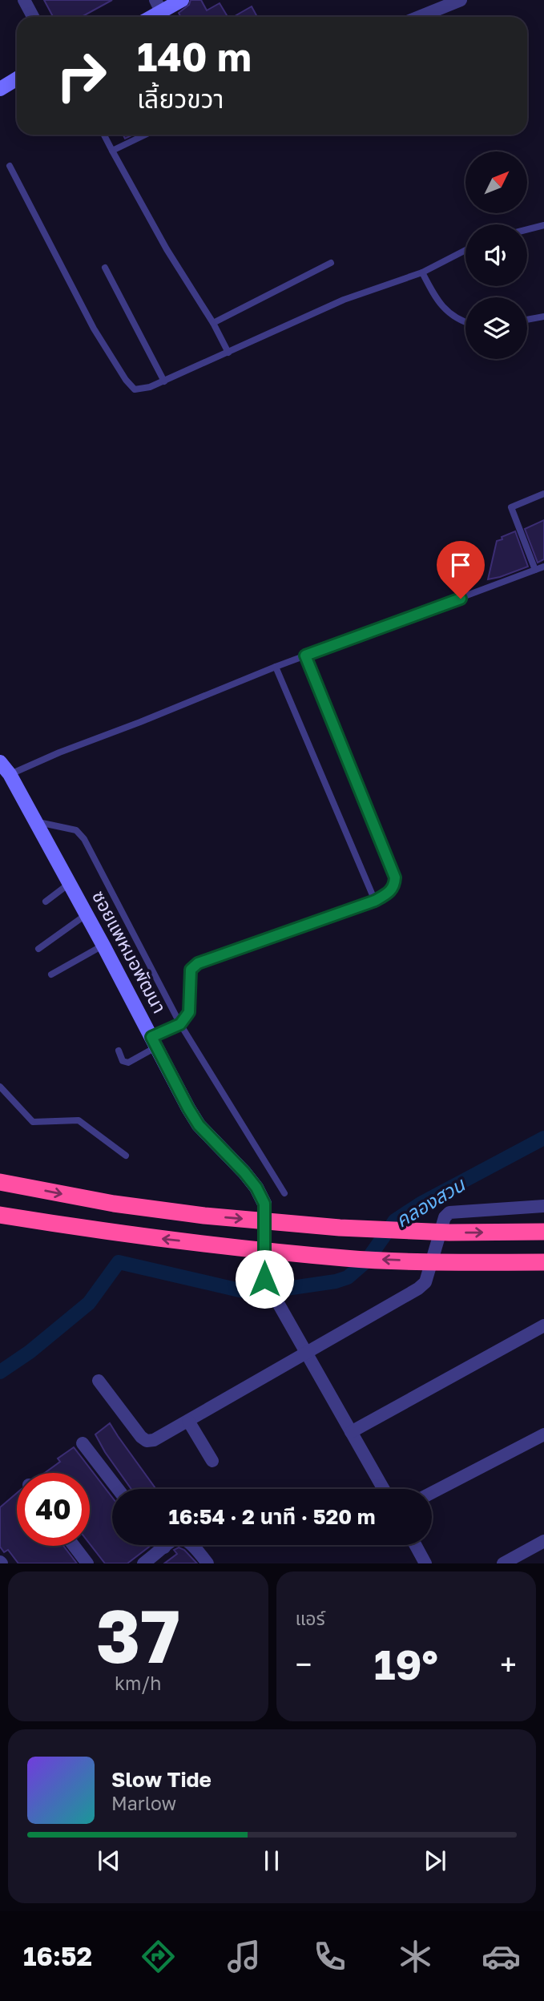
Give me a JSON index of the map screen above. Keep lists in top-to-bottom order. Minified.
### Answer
{"streets":{"street":["ซอยแพหมอพัฒนา"]},"water":["คลองสวน"],"north":"top right","page":{"turn":["140 m","เลี้ยวขวา"],"limit":"40","trip":"16:54 · 2 นาที · 520 m","tile":[["37","km/h"],"แอร์"],"heat":["−","19°","+"],"song":["Slow Tide","Marlow"],"tabs":"16:52"}}
